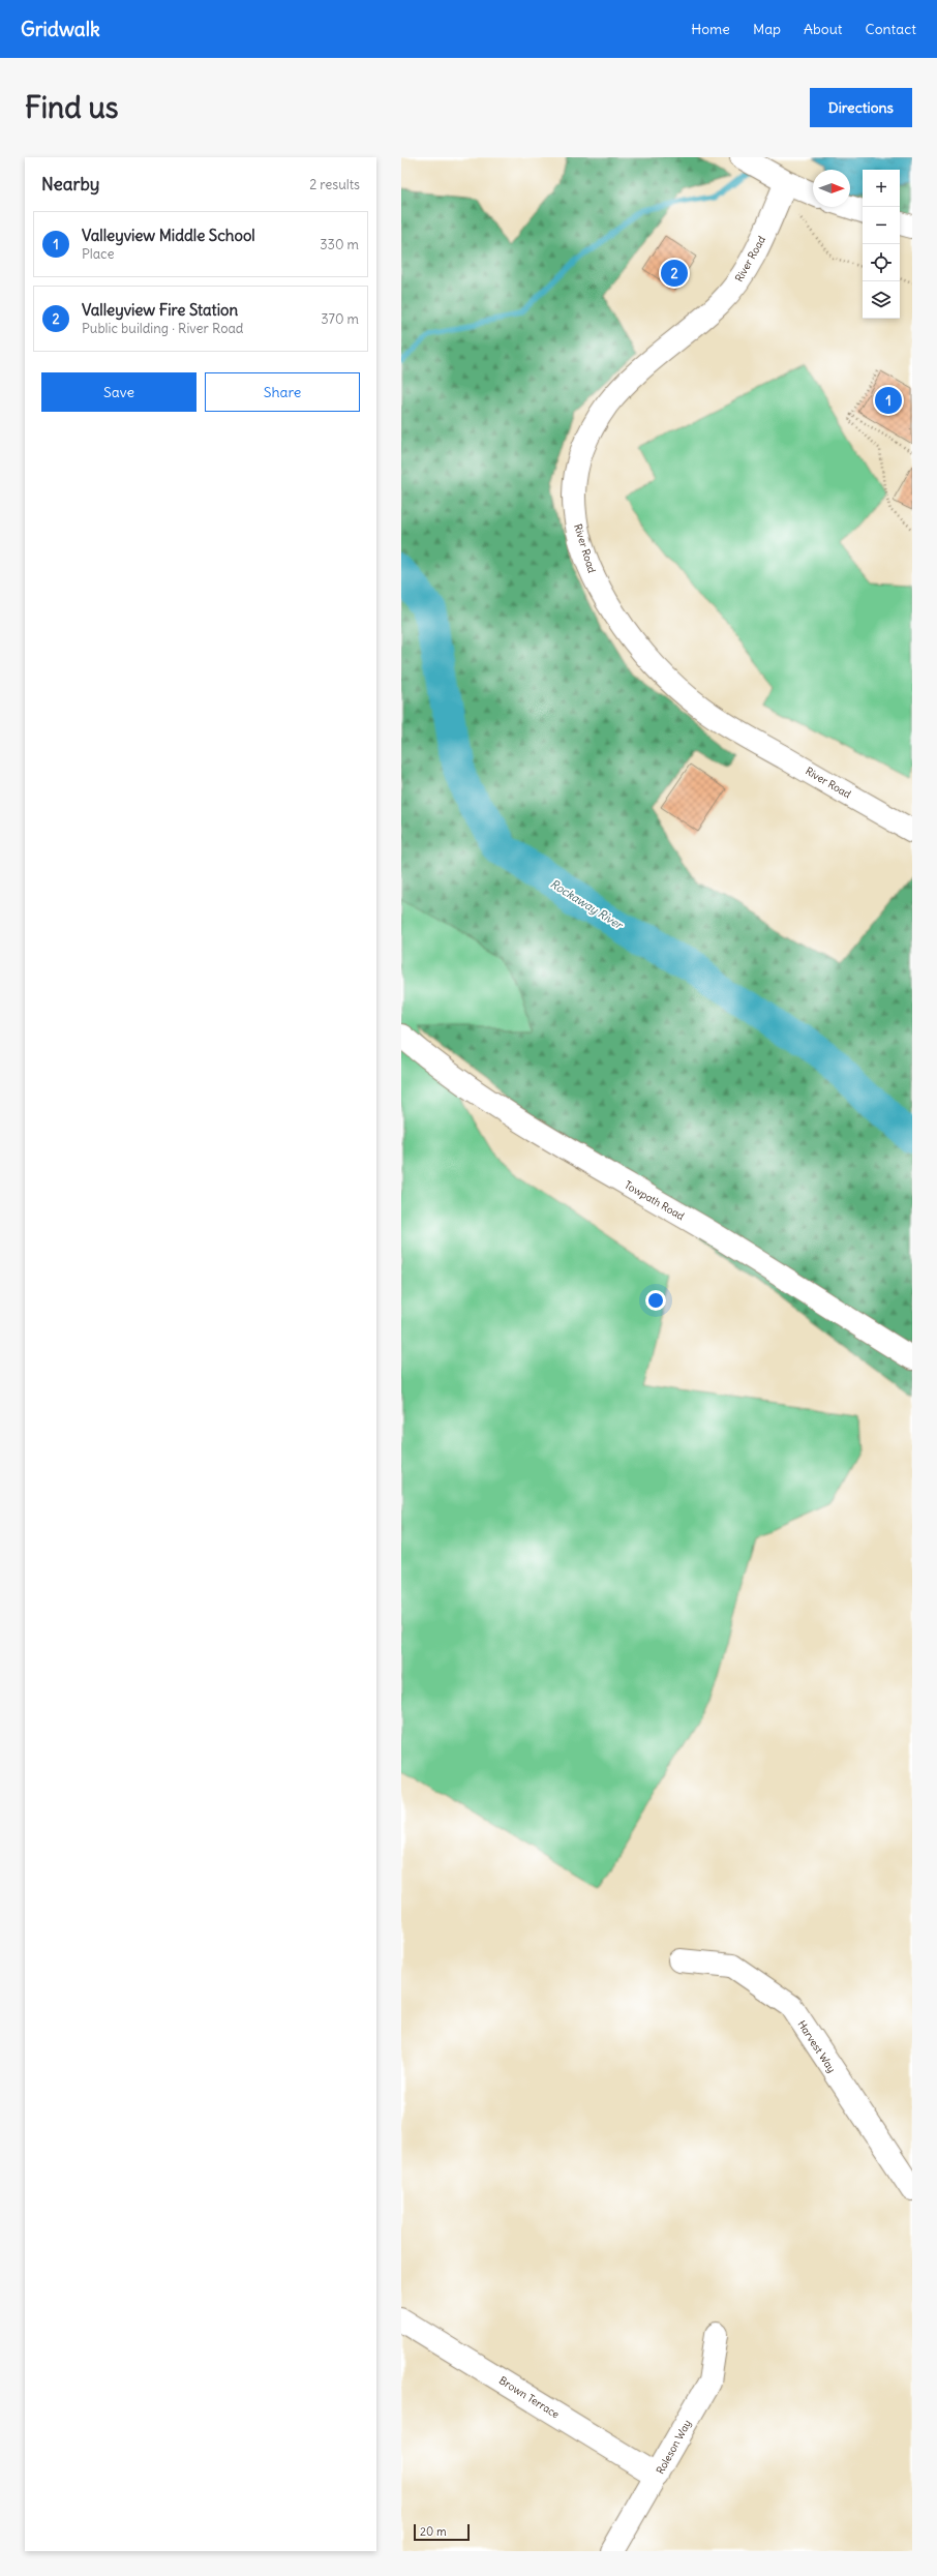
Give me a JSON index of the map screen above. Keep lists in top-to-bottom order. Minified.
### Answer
{"streets":{"street":["River Road","Towpath Road","Harvest Way","Brown Terrace","Roleson Way"]},"crossings":[["Brown Terrace","Roleson Way"]],"water":["Rockaway River"],"scale_bar":"20 m","north":"right","page":{"header":"Gridwalk","nav":["Home","Map","About","Contact"],"buttons":["Directions",["Save","Share"]],"title":"Find us","heading":["Nearby","2 results"],"map_buttons":["+","−"],"list":[{"mark":"1","name":"Valleyview Middle School","note":"Place","value":"330 m"},{"mark":"2","name":"Valleyview Fire Station","note":"Public building · River Road","value":"370 m"}],"pins":["2","1"],"scale":"20 m"}}
